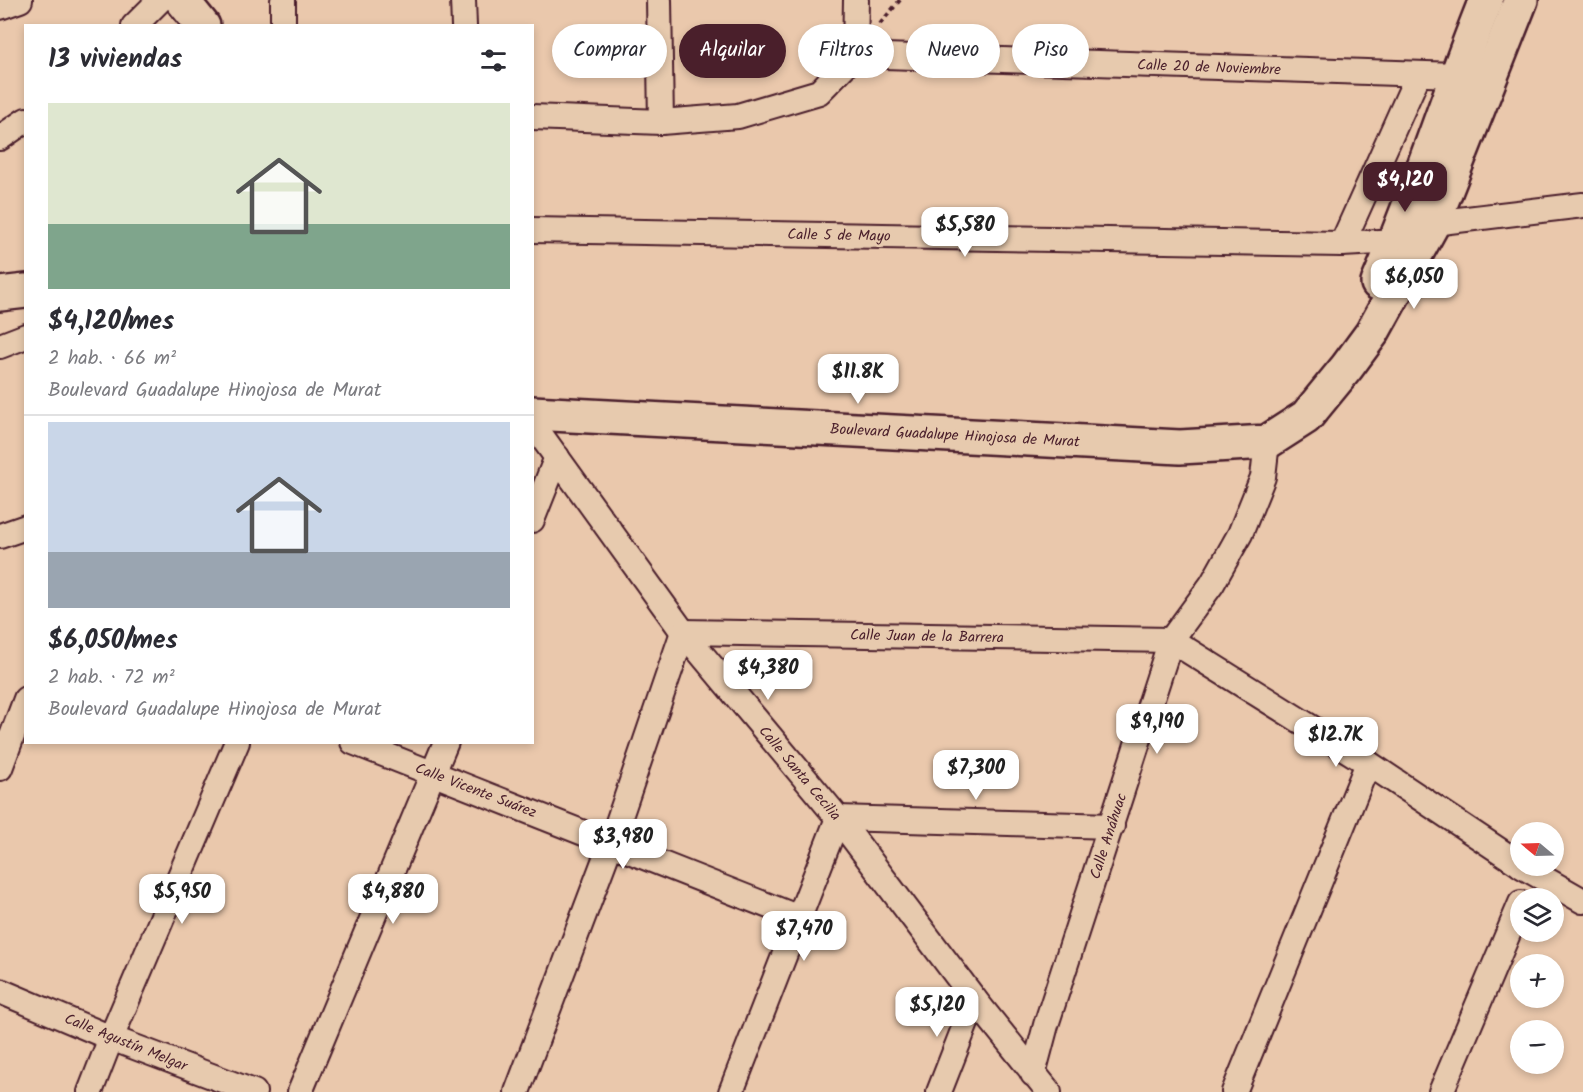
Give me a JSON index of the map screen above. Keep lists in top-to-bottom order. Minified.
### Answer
{"streets":{"main road":["Boulevard Guadalupe Hinojosa de Murat"],"street":["Calle 20 de Noviembre","Calle 5 de Mayo","Calle Juan de la Barrera","Calle Santa Cecilia","Calle Vicente Suárez","Calle Anáhuac","Calle Agustín Melgar"]},"crossings":[["Calle 20 de Noviembre","Boulevard Guadalupe Hinojosa de Murat"],["Calle 5 de Mayo","Boulevard Guadalupe Hinojosa de Murat"],["Boulevard Guadalupe Hinojosa de Murat","Calle Anáhuac"],["Calle Juan de la Barrera","Calle Santa Cecilia"],["Calle Juan de la Barrera","Calle Anáhuac"],["Calle Santa Cecilia","Calle Anáhuac"]],"north":"left","page":{"chip":["Comprar","Alquilar","Filtros","Nuevo","Piso"],"heading":"13 viviendas","list":[{"name":"$4,120/mes","note":"2 hab. · 66 m² · Boulevard Guadalupe Hinojosa de Murat"},{"name":"$6,050/mes","note":"2 hab. · 72 m² · Boulevard Guadalupe Hinojosa de Murat"}],"price":["$4,120","$5,580","$6,050","$11.8K","$4,380","$9,190","$12.7K","$7,300","$3,980","$5,950","$4,880","$7,470","$5,120"],"map_buttons":["+","−"]}}
